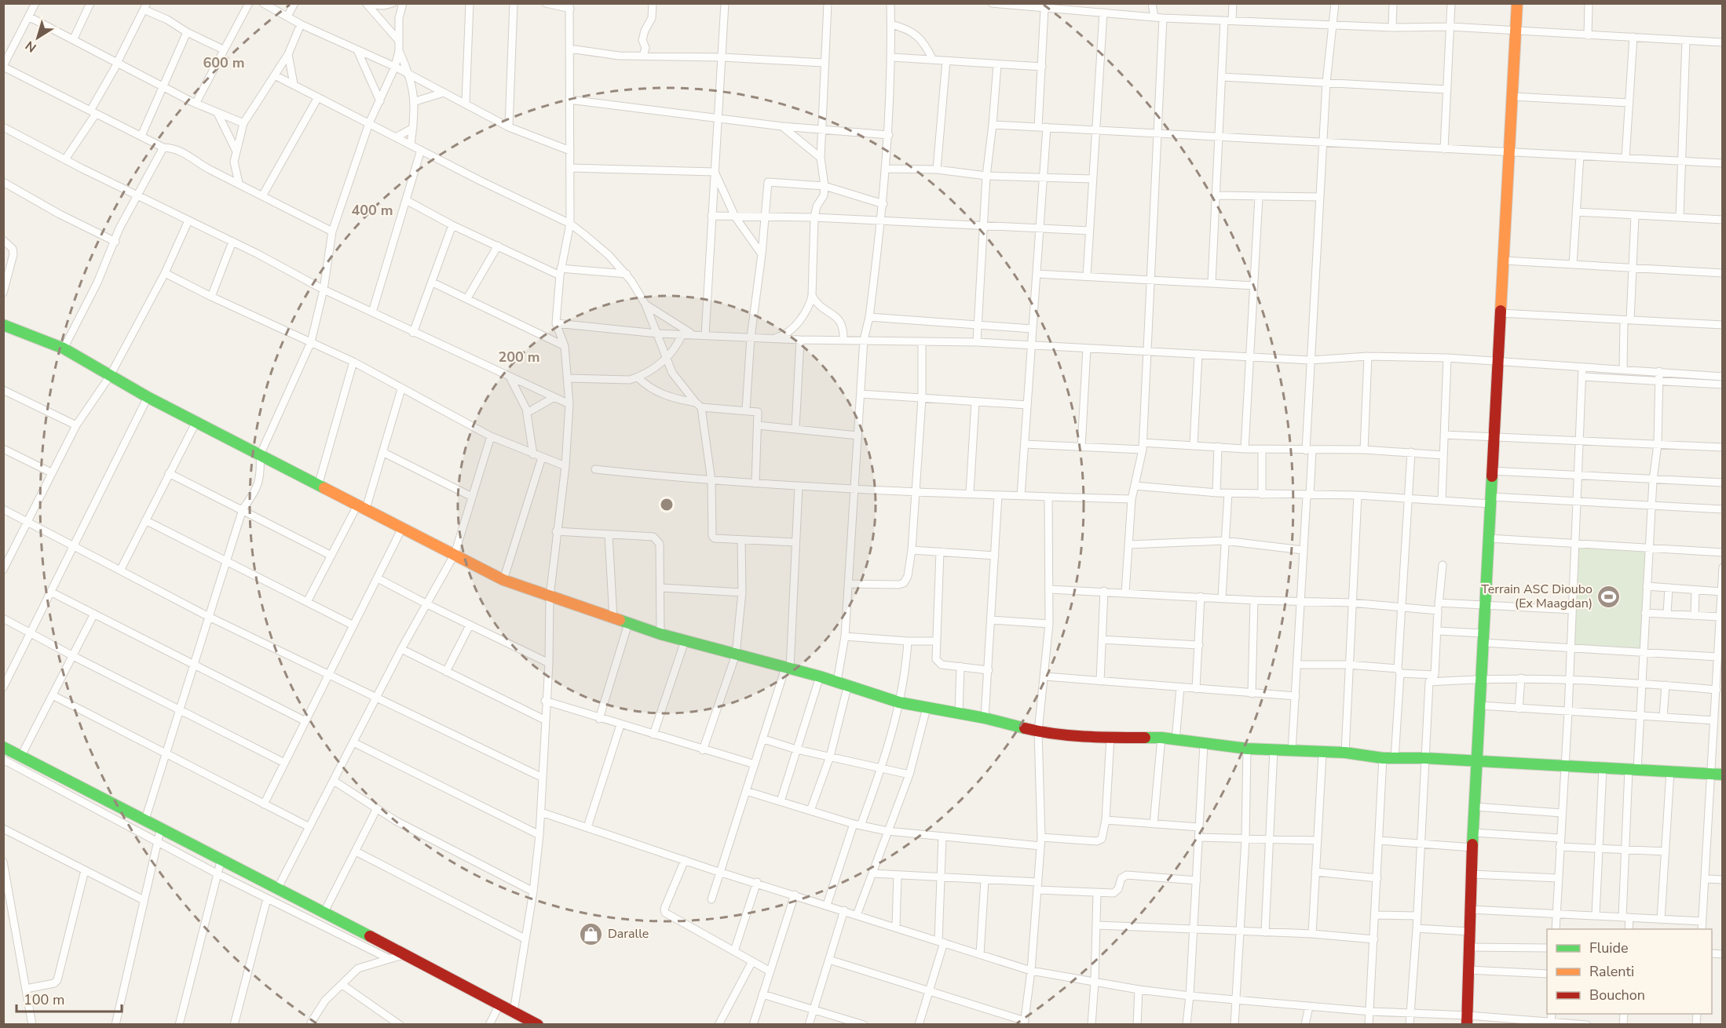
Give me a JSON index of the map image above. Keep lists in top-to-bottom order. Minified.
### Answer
{"places":{"sports":["Terrain ASC Dioubo (Ex Maagdan)"],"shop":["Daralle"]},"legend":["Fluide","Ralenti","Bouchon"],"scale_bar":"100 m","north":"bottom left","rings":["600 m","400 m","200 m"]}
